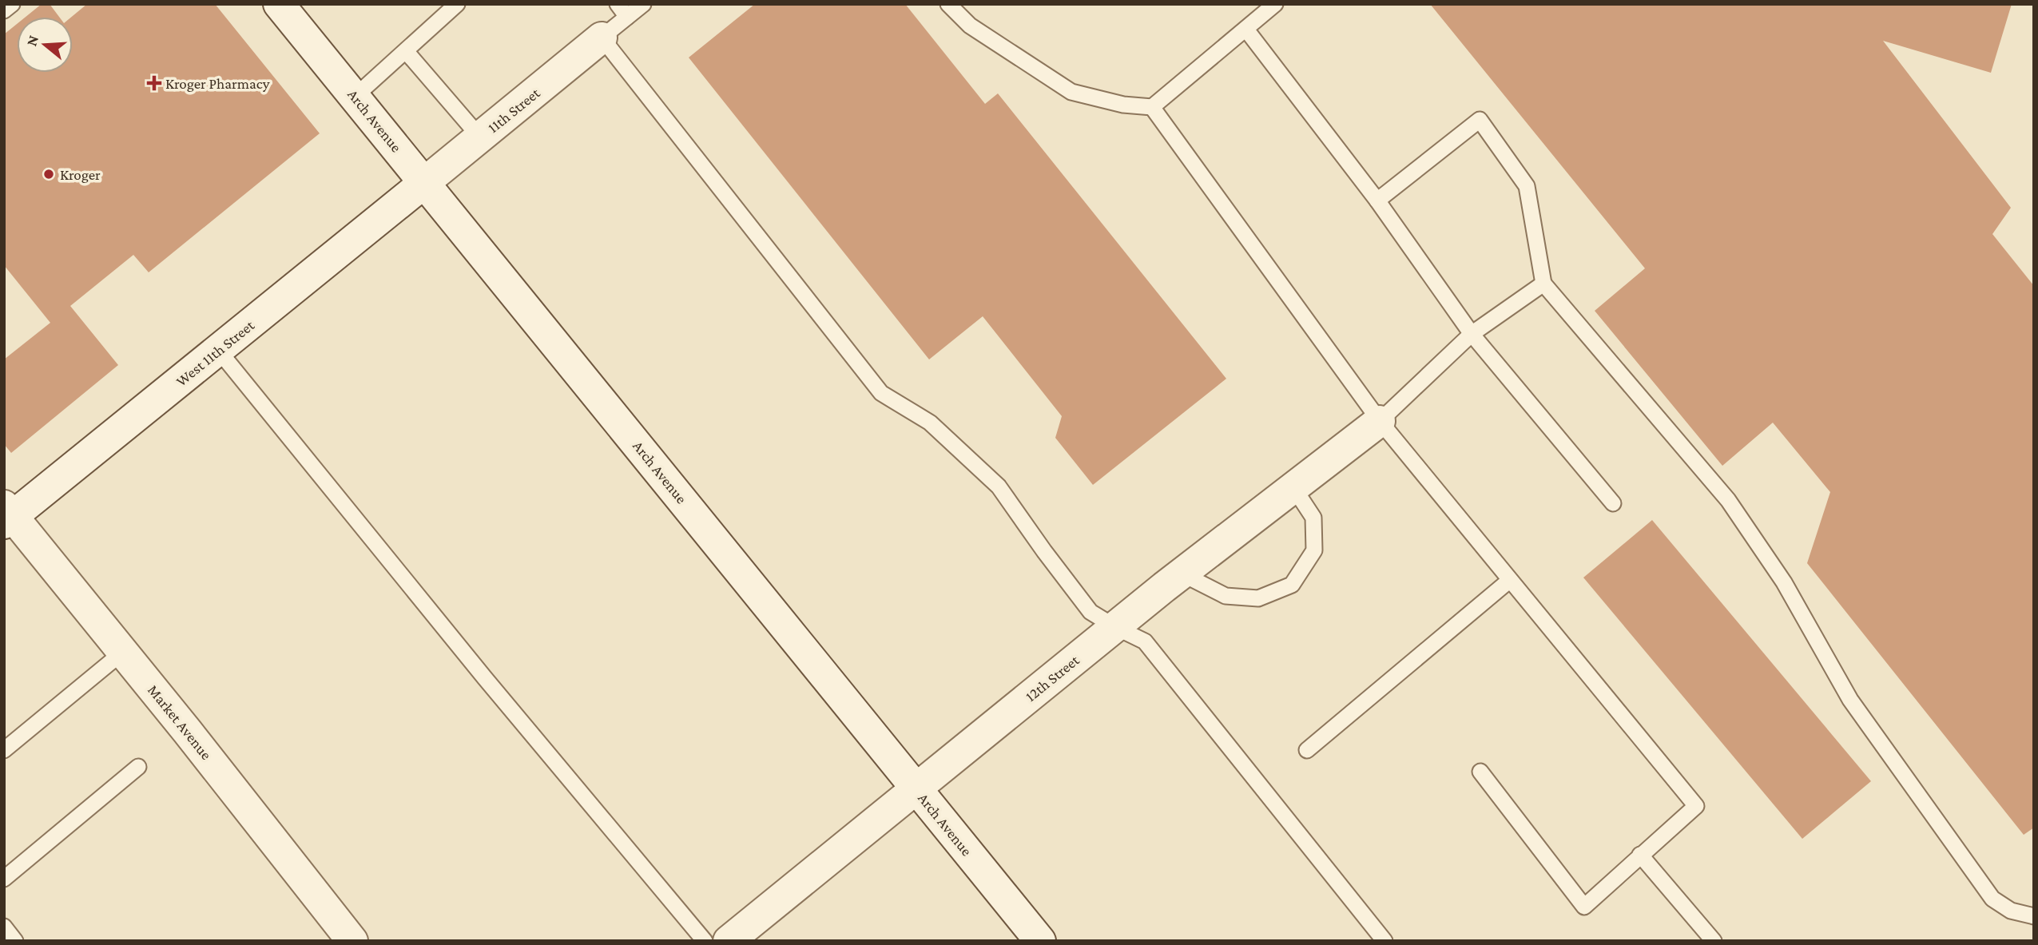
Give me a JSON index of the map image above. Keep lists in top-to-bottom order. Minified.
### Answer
{"streets":{"street":["11th Street","Arch Avenue","West 11th Street","12th Street","Market Avenue"]},"crossings":[["11th Street","Arch Avenue"],["11th Street","West 11th Street"],["Arch Avenue","West 11th Street"],["Arch Avenue","12th Street"],["West 11th Street","Market Avenue"]],"places":{"health":["Kroger Pharmacy"],"other":["Kroger"]},"north":"left"}
